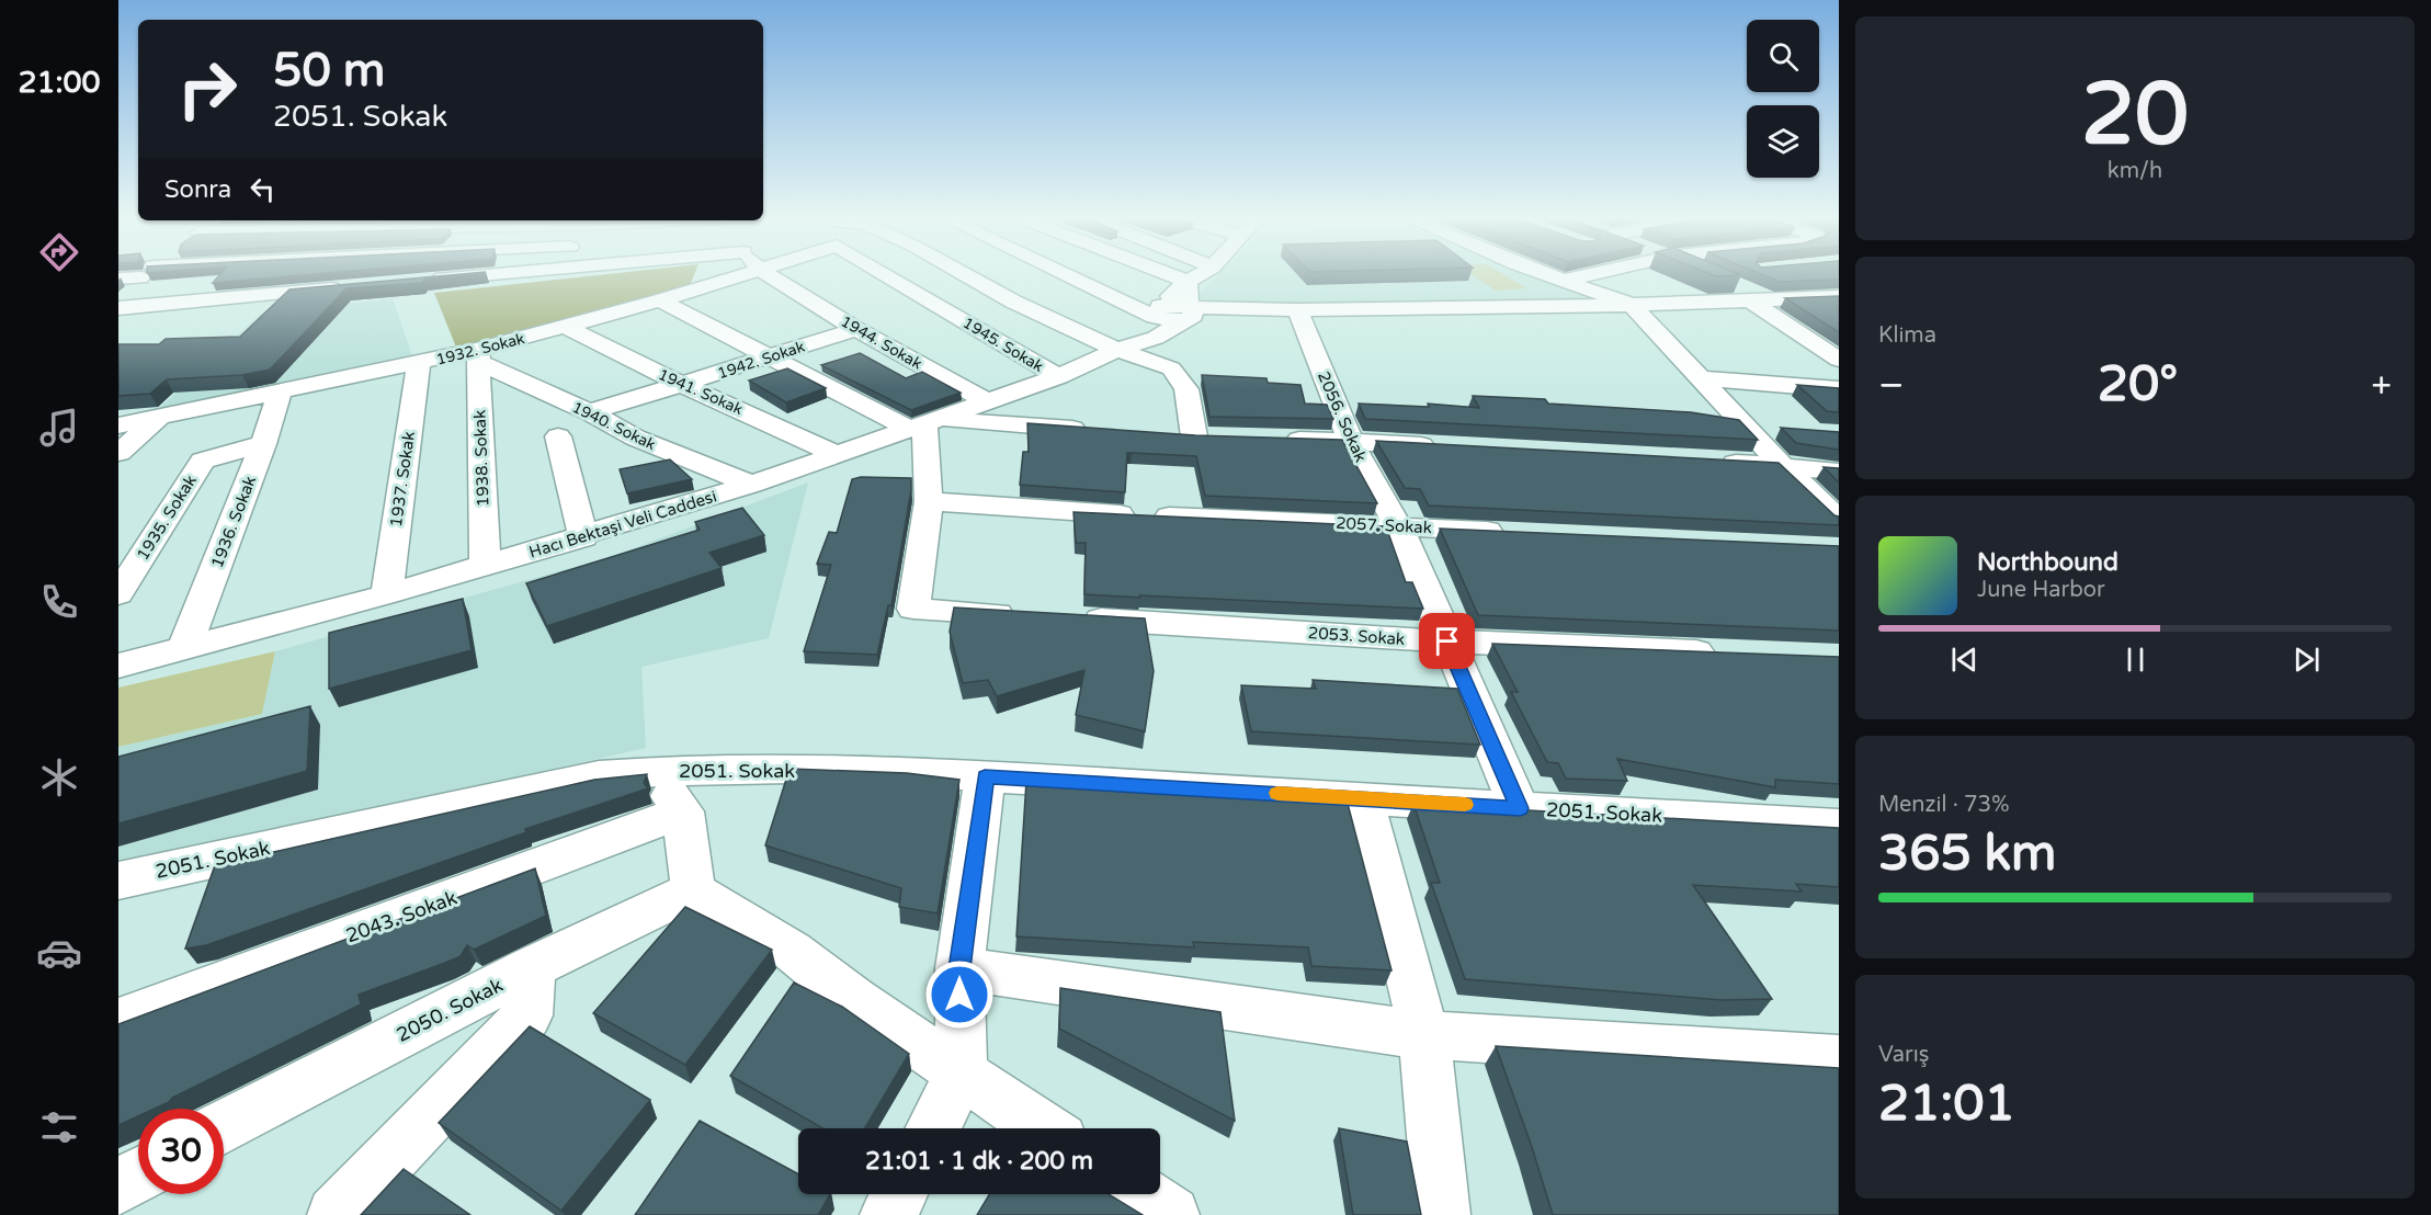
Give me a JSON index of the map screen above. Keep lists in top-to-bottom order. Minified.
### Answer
{"streets":{"street":["1944. Sokak","1945. Sokak","1932. Sokak","1942. Sokak","1941. Sokak","2056. Sokak","1940. Sokak","1938. Sokak","1937. Sokak","1935. Sokak","1936. Sokak","Hacı Bektaşi Veli Caddesi","2057. Sokak","2053. Sokak","2051. Sokak","2043. Sokak","2050. Sokak"]},"crossings":[["1944. Sokak","1942. Sokak"],["1944. Sokak","Hacı Bektaşi Veli Caddesi"],["1945. Sokak","Hacı Bektaşi Veli Caddesi"],["1932. Sokak","1941. Sokak"],["1932. Sokak","1940. Sokak"],["1932. Sokak","1938. Sokak"],["1932. Sokak","1937. Sokak"],["1932. Sokak","1936. Sokak"],["1942. Sokak","1941. Sokak"],["1942. Sokak","1940. Sokak"],["1941. Sokak","Hacı Bektaşi Veli Caddesi"],["2056. Sokak","2057. Sokak"],["2056. Sokak","2053. Sokak"],["2056. Sokak","2051. Sokak"],["1940. Sokak","1938. Sokak"],["1940. Sokak","Hacı Bektaşi Veli Caddesi"],["1938. Sokak","Hacı Bektaşi Veli Caddesi"],["1937. Sokak","Hacı Bektaşi Veli Caddesi"],["1935. Sokak","1936. Sokak"],["1936. Sokak","Hacı Bektaşi Veli Caddesi"]],"page":{"tabs":"21:00","tile":[["20","km/h"],"Klima",["Menzil · 73%","365 km"],["Varış","21:01"]],"turn":["50 m","2051. Sokak"],"then":"Sonra","heat":["−","20°","+"],"song":["Northbound","June Harbor"],"limit":"30","trip":"21:01 · 1 dk · 200 m"}}
